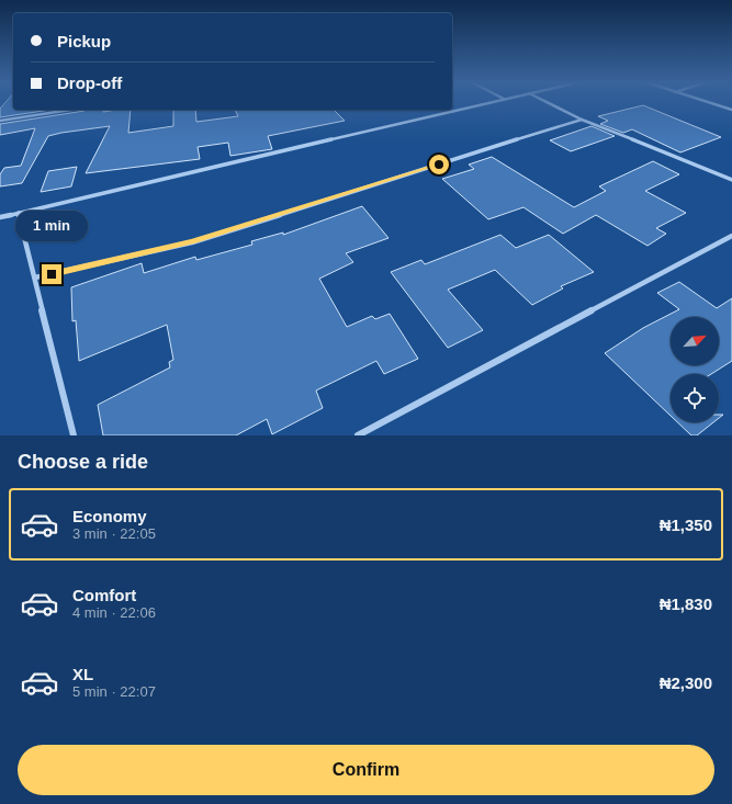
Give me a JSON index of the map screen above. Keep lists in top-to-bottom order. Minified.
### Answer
{"north":"top right","page":{"banner":["Pickup","Drop-off"],"bubble":"1 min","heading":"Choose a ride","list":[{"name":"Economy","note":"3 min · 22:05","value":"₦1,350"},{"name":"Comfort","note":"4 min · 22:06","value":"₦1,830"},{"name":"XL","note":"5 min · 22:07","value":"₦2,300"}],"buttons":"Confirm"}}
